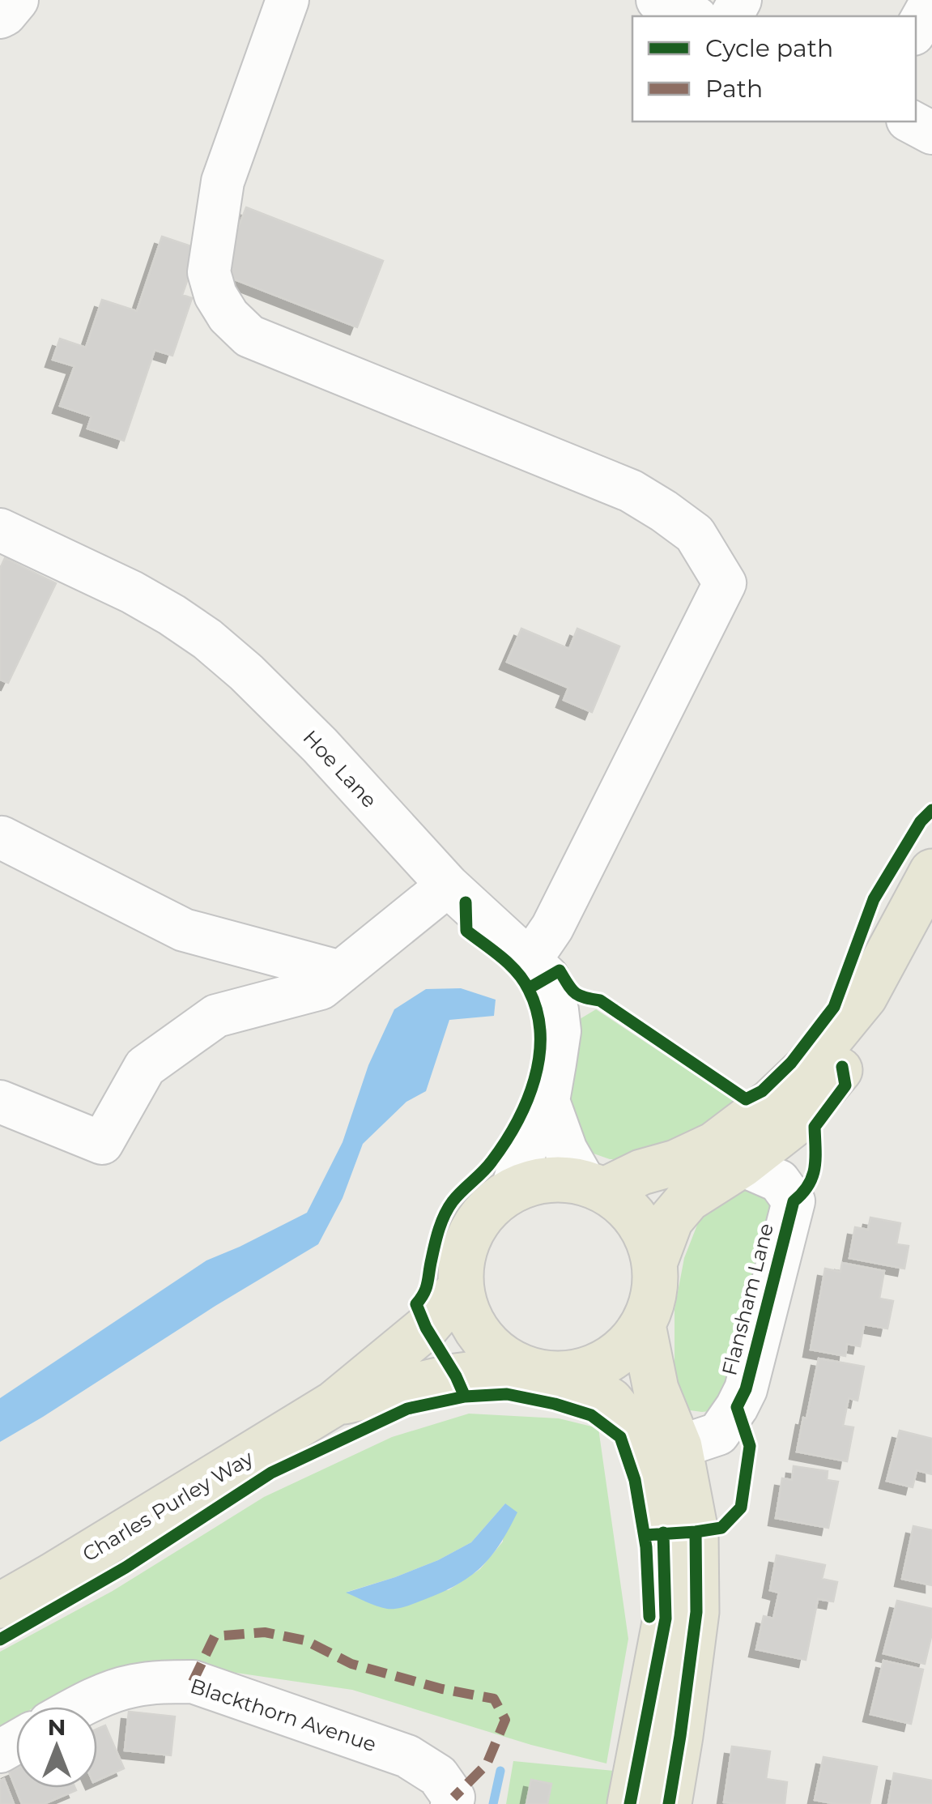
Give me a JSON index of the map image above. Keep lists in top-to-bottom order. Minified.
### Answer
{"streets":{"main road":["Charles Purley Way"],"street":["Hoe Lane","Flansham Lane","Blackthorn Avenue"]},"crossings":[["Hoe Lane","Charles Purley Way"]],"legend":["Cycle path","Path"],"north":"top"}
